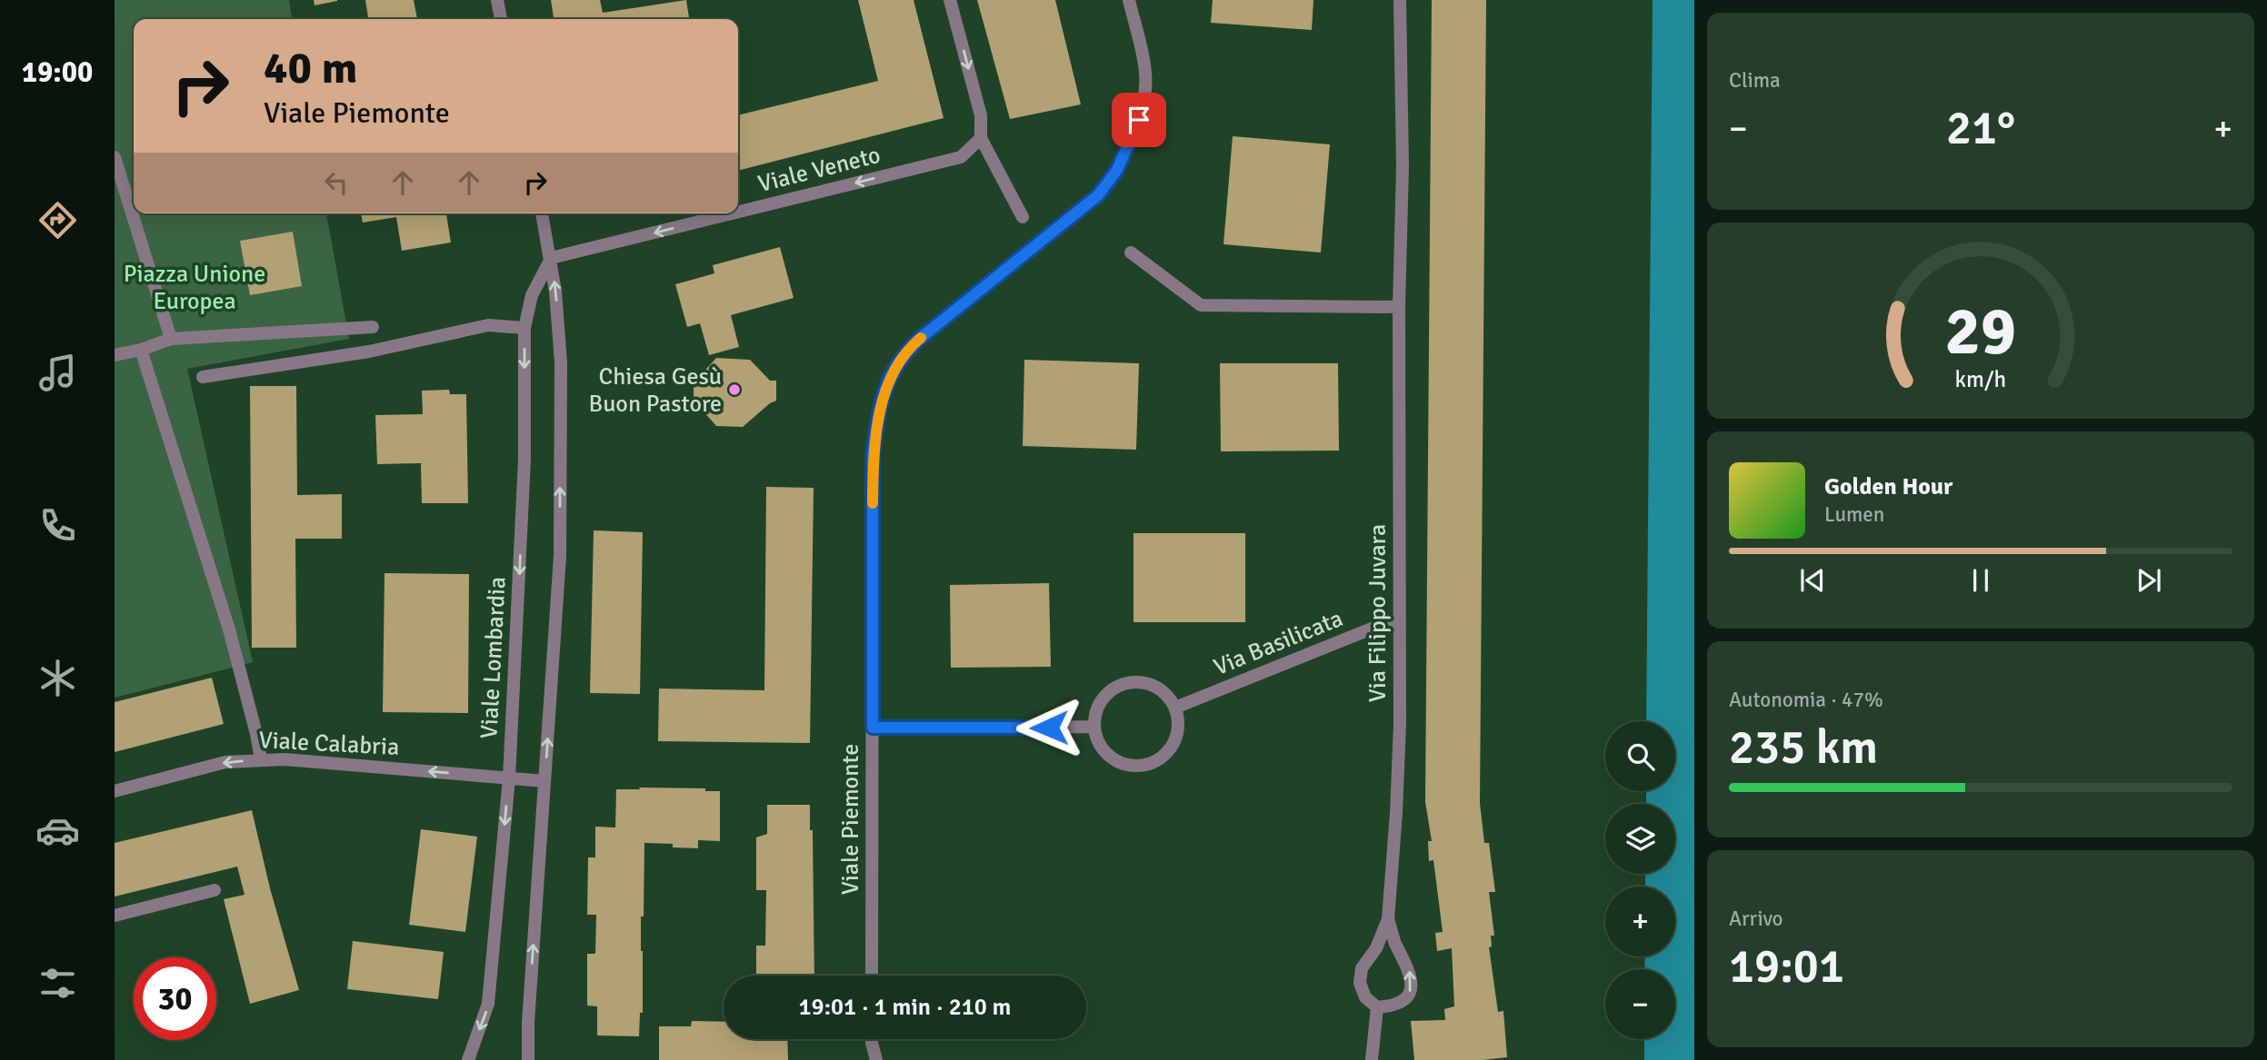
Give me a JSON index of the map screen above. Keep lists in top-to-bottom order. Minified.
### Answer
{"streets":{"street":["Viale Veneto","Via Filippo Juvara","Via Basilicata","Viale Lombardia","Viale Calabria","Viale Piemonte"]},"crossings":[["Viale Veneto","Viale Lombardia"],["Via Filippo Juvara","Via Basilicata"],["Viale Lombardia","Viale Calabria"]],"one_way":["Viale Veneto","Viale Calabria"],"parks":["Piazza Unione Europea"],"places":["Chiesa Gesù Buon Pastore"],"page":{"tabs":"19:00","tile":["Clima",["Autonomia · 47%","235 km"],["Arrivo","19:01"]],"turn":["40 m","Viale Piemonte"],"heat":["−","21°","+"],"song":["Golden Hour","Lumen"],"map_buttons":["+","−"],"limit":"30","trip":"19:01 · 1 min · 210 m","gauge":["29","km/h"]}}
